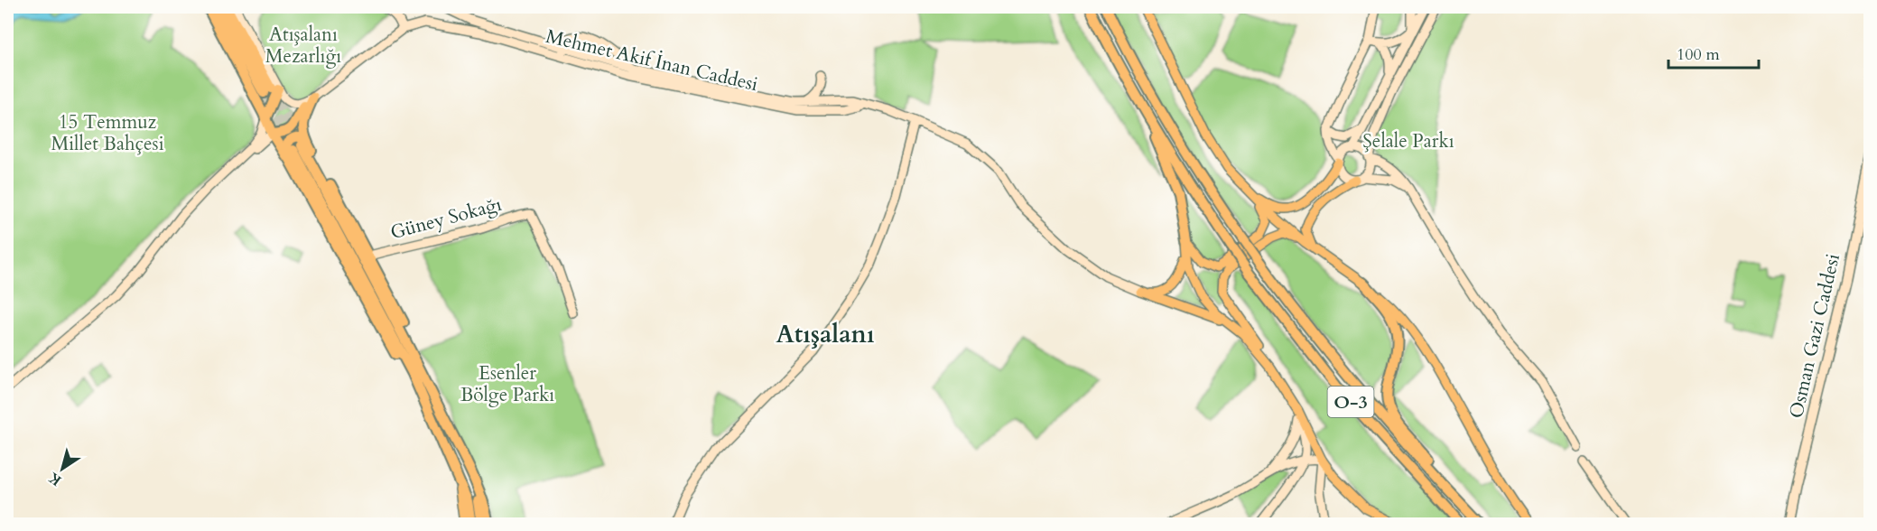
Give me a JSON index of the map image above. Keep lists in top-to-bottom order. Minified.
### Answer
{"streets":{"highway":["O-3"],"main road":["Mehmet Akif İnan Caddesi","Güney Sokağı","Osman Gazi Caddesi"]},"districts":["Atışalanı"],"parks":["Atışalanı Mezarlığı","15 Temmuz Millet Bahçesi","Şelale Parkı","Esenler Bölge Parkı"],"scale_bar":"100 m","north":"bottom left"}
